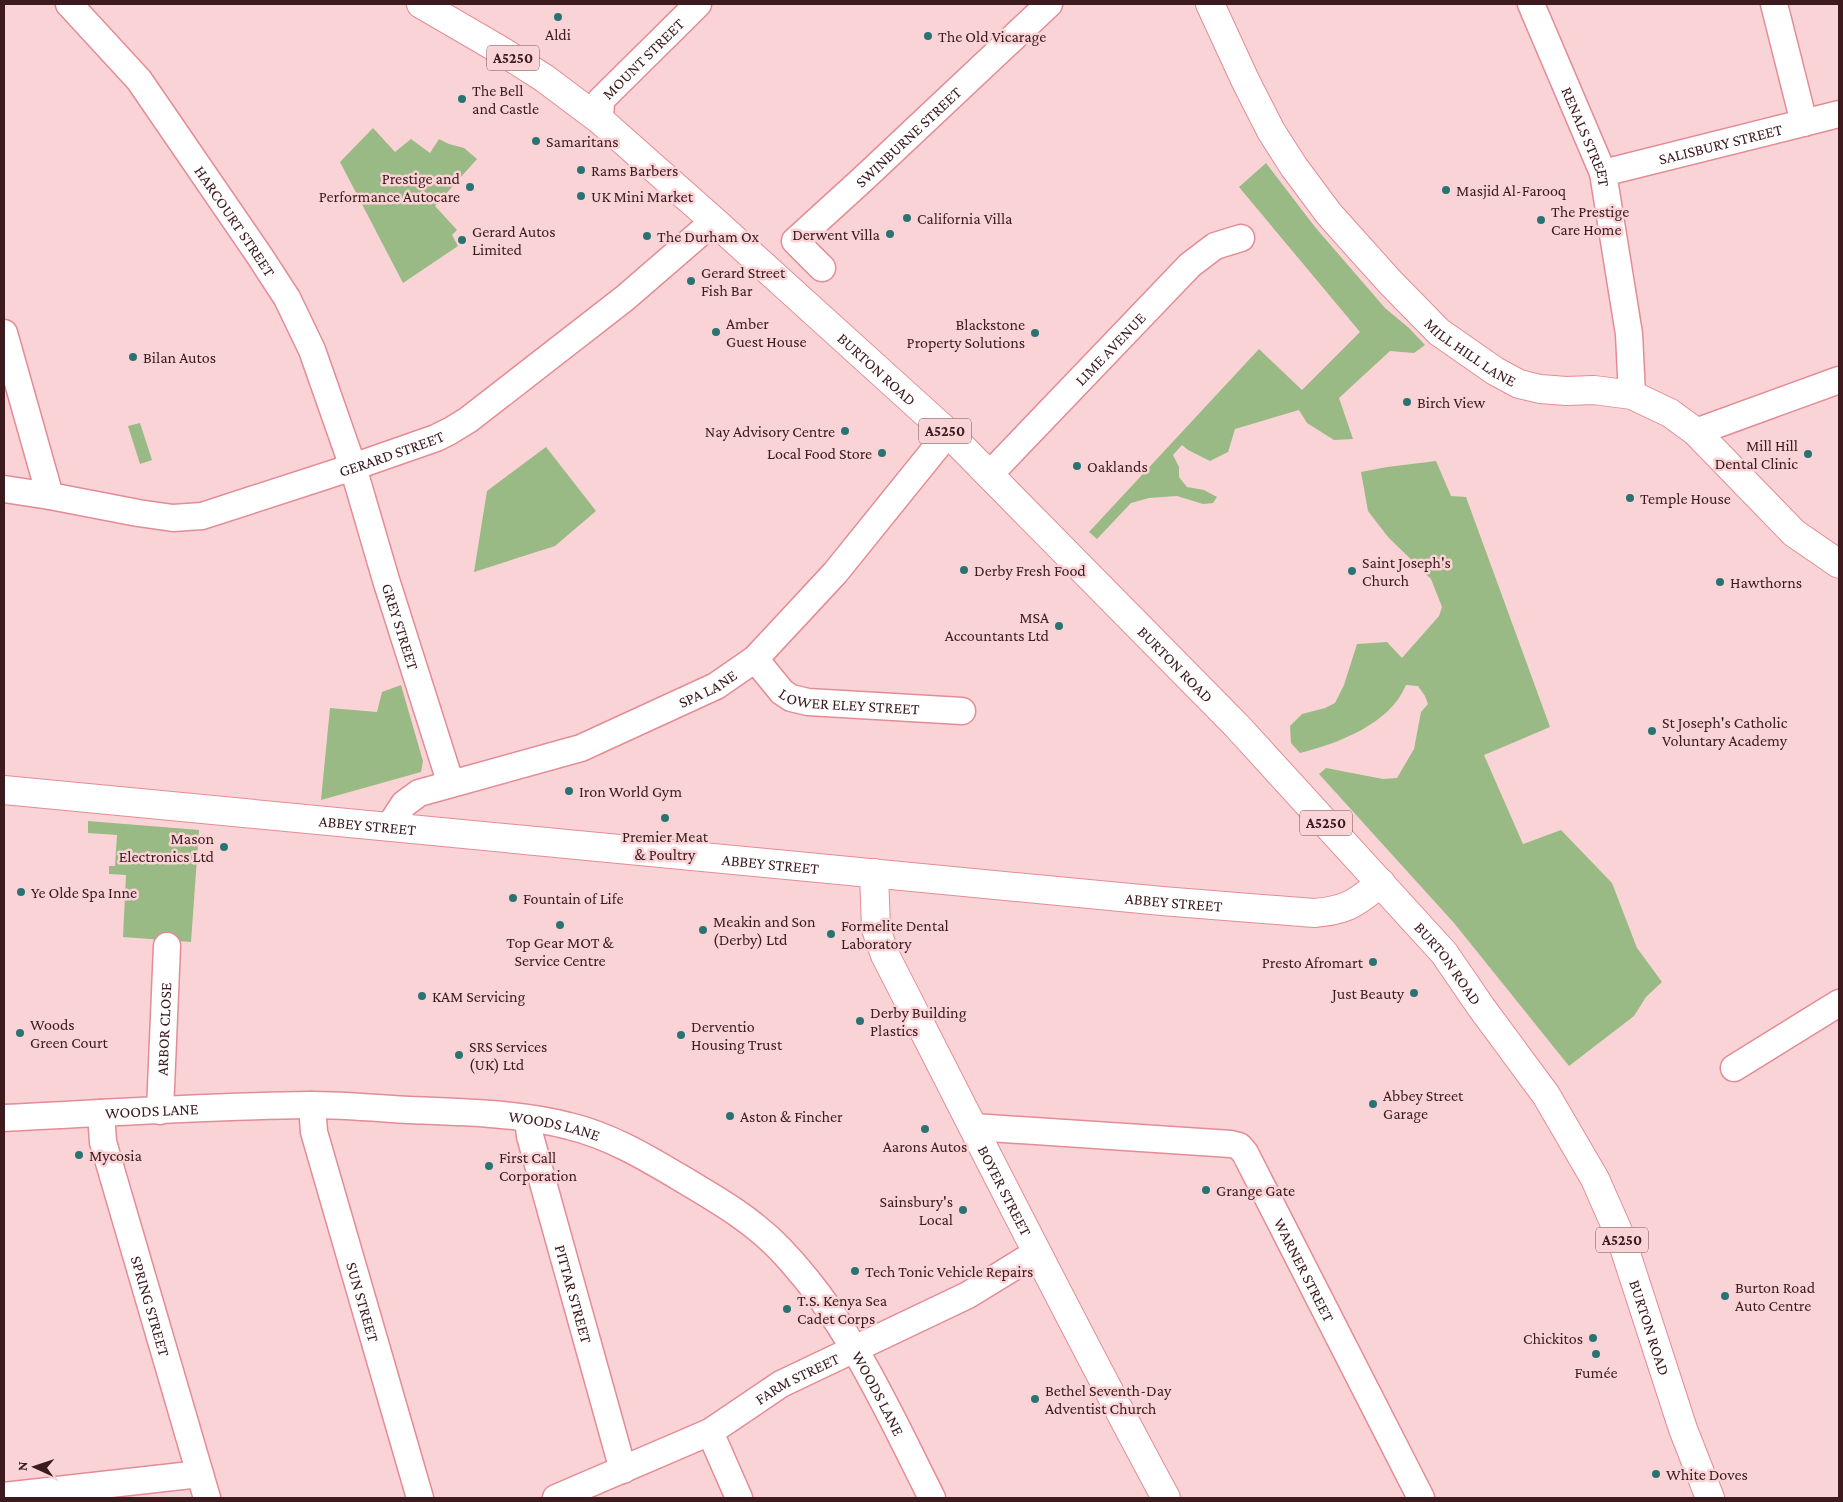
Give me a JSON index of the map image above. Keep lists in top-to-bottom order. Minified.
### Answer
{"streets":{"street":["A5250","MOUNT STREET","SWINBURNE STREET","RENALS STREET","SALISBURY STREET","HARCOURT STREET","LIME AVENUE","MILL HILL LANE","BURTON ROAD","GERARD STREET","GREY STREET","SPA LANE","LOWER ELEY STREET","ABBEY STREET","ARBOR CLOSE","WOODS LANE","BOYER STREET","WARNER STREET","PITTAR STREET","SUN STREET","SPRING STREET","FARM STREET"]},"crossings":[["MOUNT STREET","BURTON ROAD"],["RENALS STREET","SALISBURY STREET"],["RENALS STREET","MILL HILL LANE"],["HARCOURT STREET","GERARD STREET"],["HARCOURT STREET","GREY STREET"],["LIME AVENUE","BURTON ROAD"],["BURTON ROAD","GERARD STREET"],["BURTON ROAD","SPA LANE"],["BURTON ROAD","ABBEY STREET"],["GERARD STREET","GREY STREET"],["GREY STREET","SPA LANE"],["SPA LANE","LOWER ELEY STREET"],["SPA LANE","ABBEY STREET"],["ABBEY STREET","BOYER STREET"],["ARBOR CLOSE","WOODS LANE"],["WOODS LANE","PITTAR STREET"],["WOODS LANE","SUN STREET"],["WOODS LANE","SPRING STREET"],["WOODS LANE","FARM STREET"],["BOYER STREET","WARNER STREET"],["BOYER STREET","FARM STREET"],["PITTAR STREET","FARM STREET"]],"places":["Aldi","The Old Vicarage","The Bell and Castle","Samaritans","Rams Barbers","Prestige and Performance Autocare","Masjid Al-Farooq","UK Mini Market","California Villa","The Prestige Care Home","Derwent Villa","The Durham Ox","Gerard Autos Limited","Gerard Street Fish Bar","Amber Guest House","Blackstone Property Solutions","Bilan Autos","Birch View","Nay Advisory Centre","Local Food Store","Mill Hill Dental Clinic","Oaklands","Temple House","Derby Fresh Food","Saint Joseph's Church","Hawthorns","MSA Accountants Ltd","St Joseph's Catholic Voluntary Academy","Iron World Gym","Premier Meat & Poultry","Mason Electronics Ltd","Ye Olde Spa Inne","Fountain of Life","Top Gear MOT & Service Centre","Meakin and Son (Derby) Ltd","Formelite Dental Laboratory","Presto Afromart","Just Beauty","KAM Servicing","Derby Building Plastics","Woods Green Court","Derventio Housing Trust","SRS Services (UK) Ltd","Abbey Street Garage","Aston & Fincher","Aarons Autos","Mycosia","First Call Corporation","Grange Gate","Sainsbury's Local","Tech Tonic Vehicle Repairs","Burton Road Auto Centre","T.S. Kenya Sea Cadet Corps","Chickitos","Fumée","Bethel Seventh-Day Adventist Church","White Doves"],"north":"left"}
